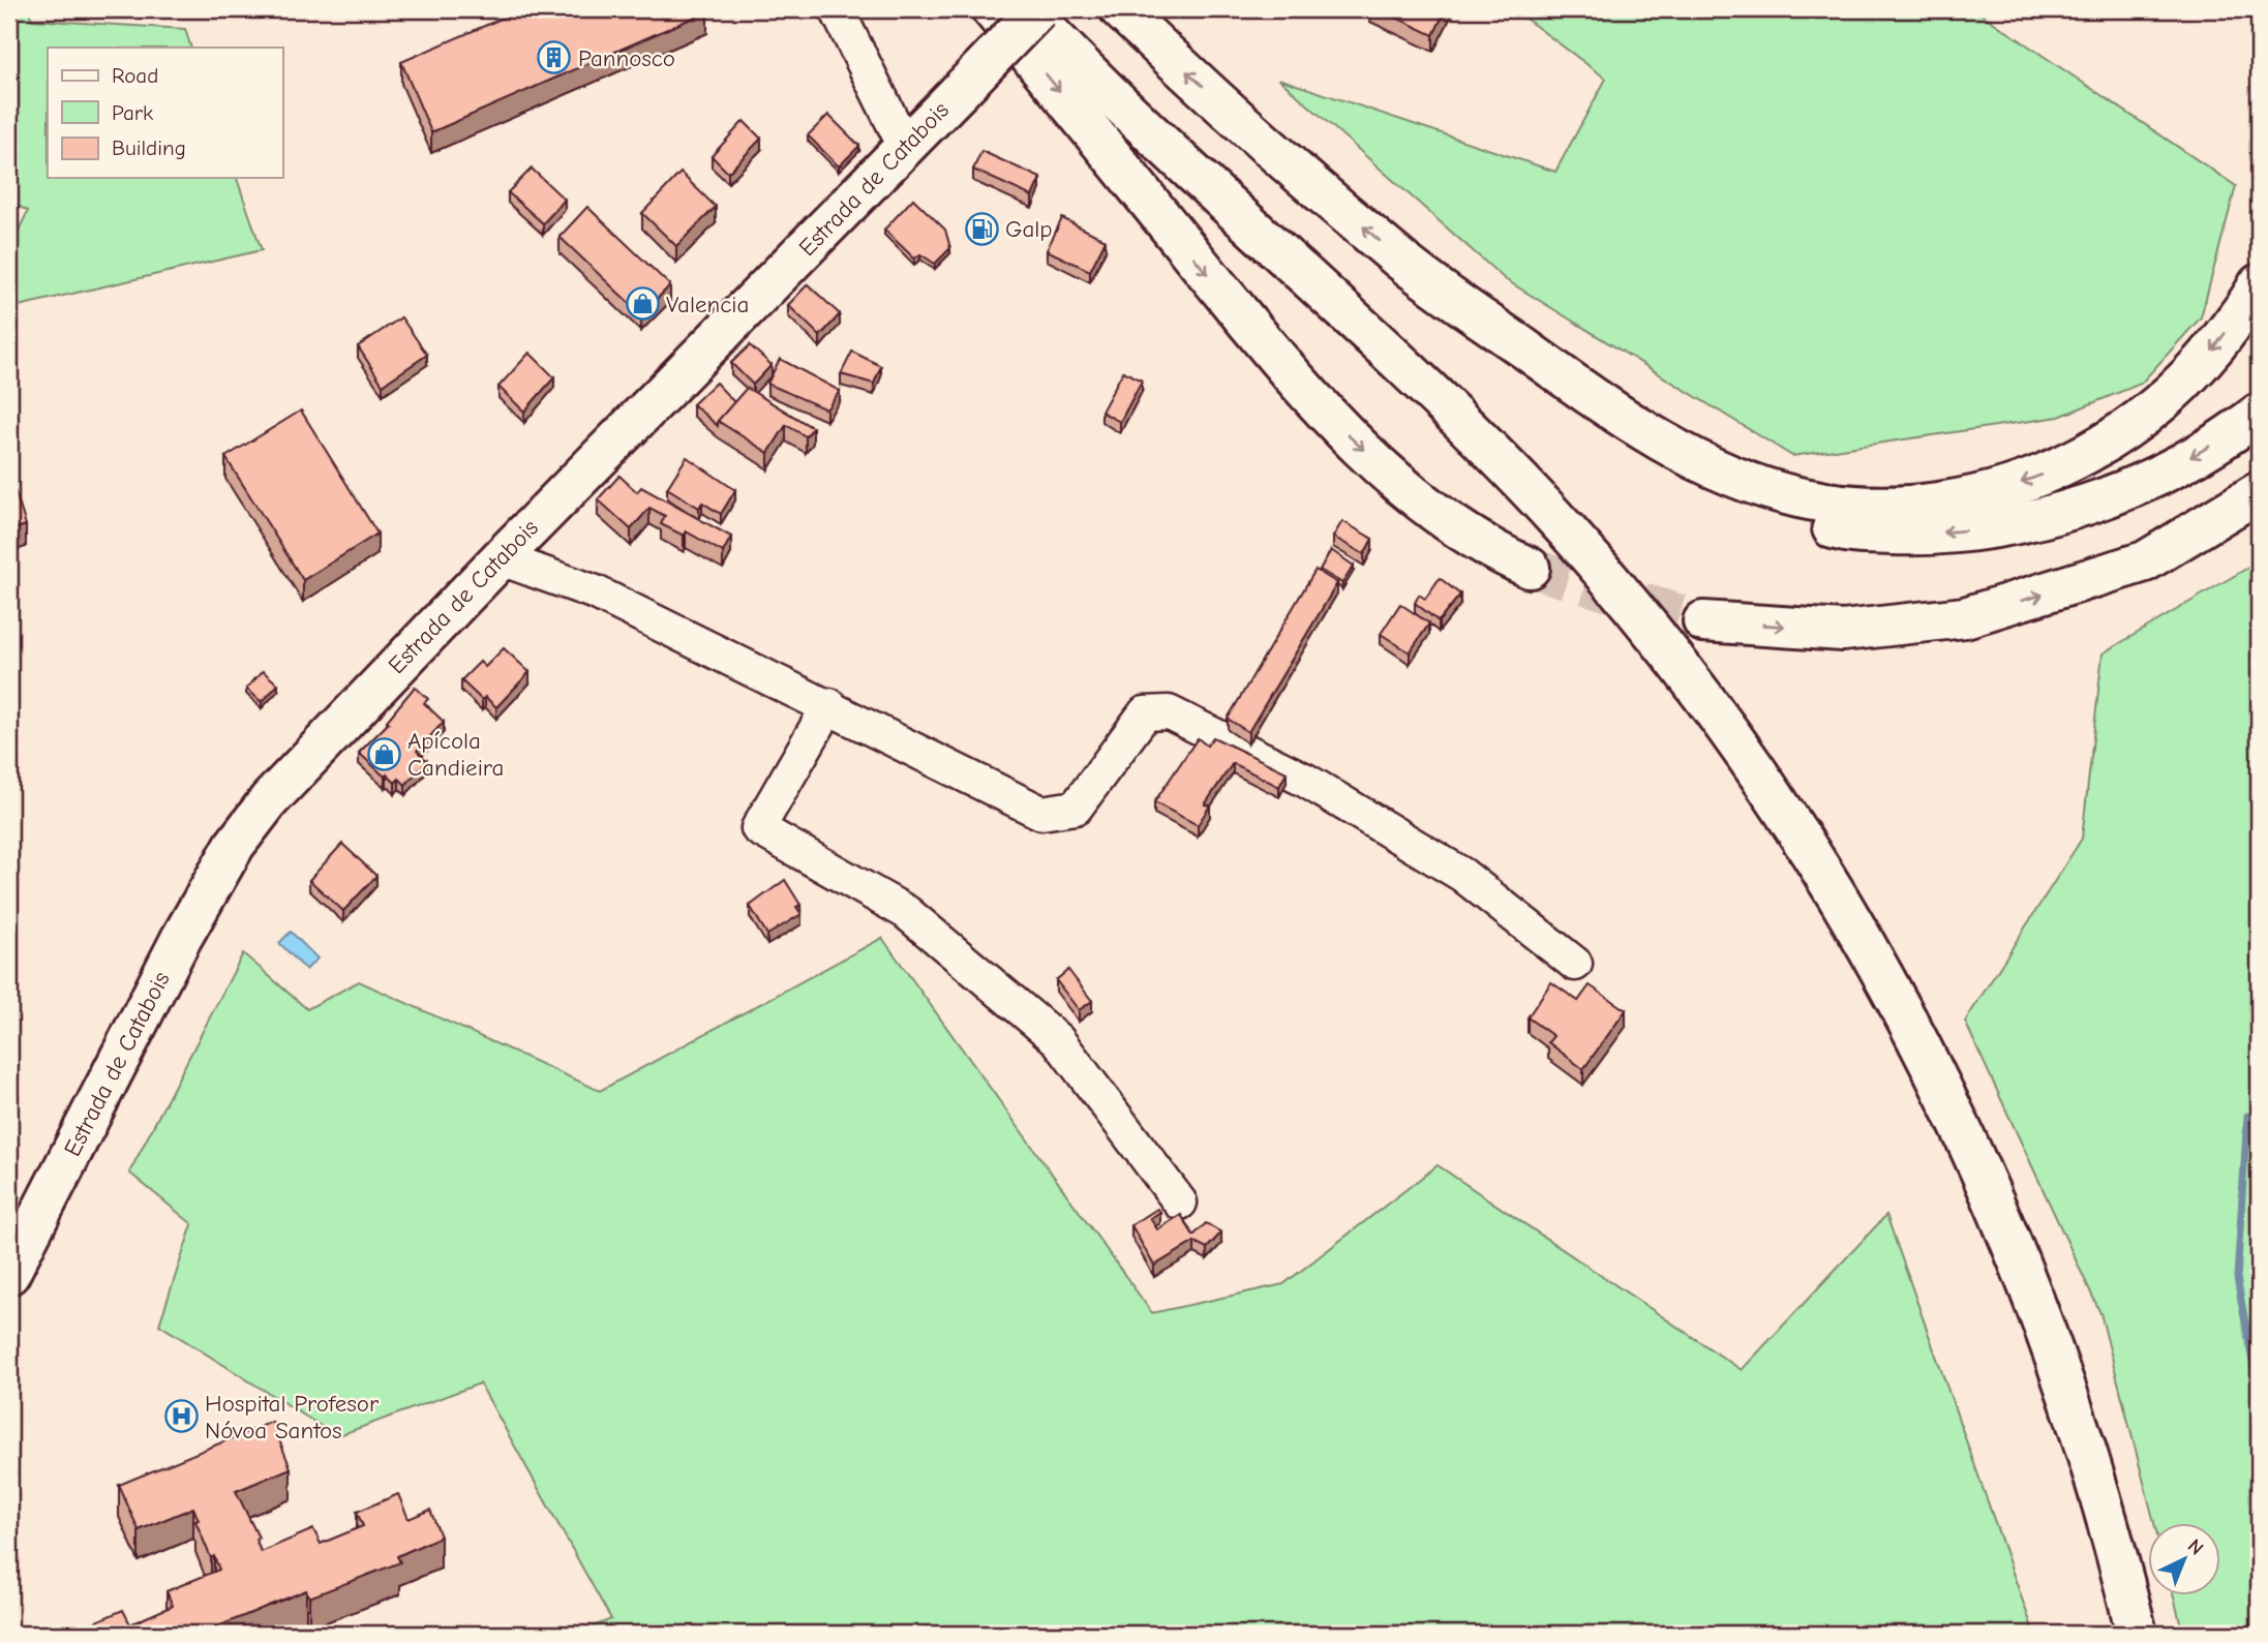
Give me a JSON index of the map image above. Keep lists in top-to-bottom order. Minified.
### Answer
{"streets":{"main road":["Estrada de Catabois"]},"places":{"building":["Pannosco"],"fuel station":["Galp"],"shop":["Valencia","Apícola Candieira"],"hospital":["Hospital Profesor Nóvoa Santos"]},"legend":["Road","Park","Building"],"north":"top right"}
